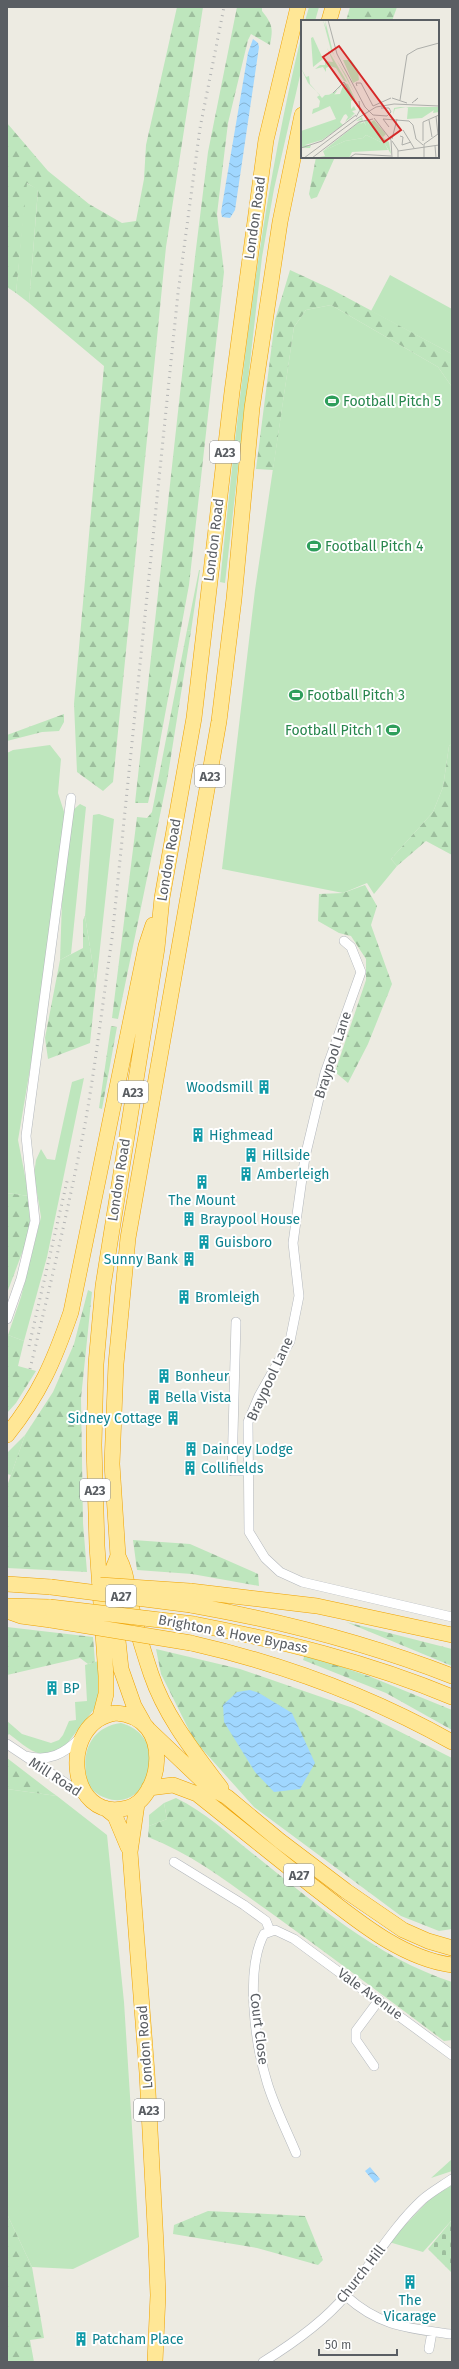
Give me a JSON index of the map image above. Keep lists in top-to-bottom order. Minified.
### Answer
{"streets":{"highway":["London Road","A23","A27","Brighton & Hove Bypass"],"street":["Braypool Lane","Mill Road","Vale Avenue","Court Close","Church Hill"]},"crossings":[["London Road","A27"],["London Road","Mill Road"],["A27","Brighton & Hove Bypass"],["A27","Mill Road"],["Vale Avenue","Court Close"]],"places":{"sports":["Football Pitch 5","Football Pitch 4","Football Pitch 3","Football Pitch 1"],"building":["Woodsmill","Highmead","Hillside","Amberleigh","The Mount","Braypool House","Guisboro","Sunny Bank","Bromleigh","Bonheur","Bella Vista","Sidney Cottage","Daincey Lodge","Collifields","BP","The Vicarage","Patcham Place"]},"scale_bar":"50 m"}
